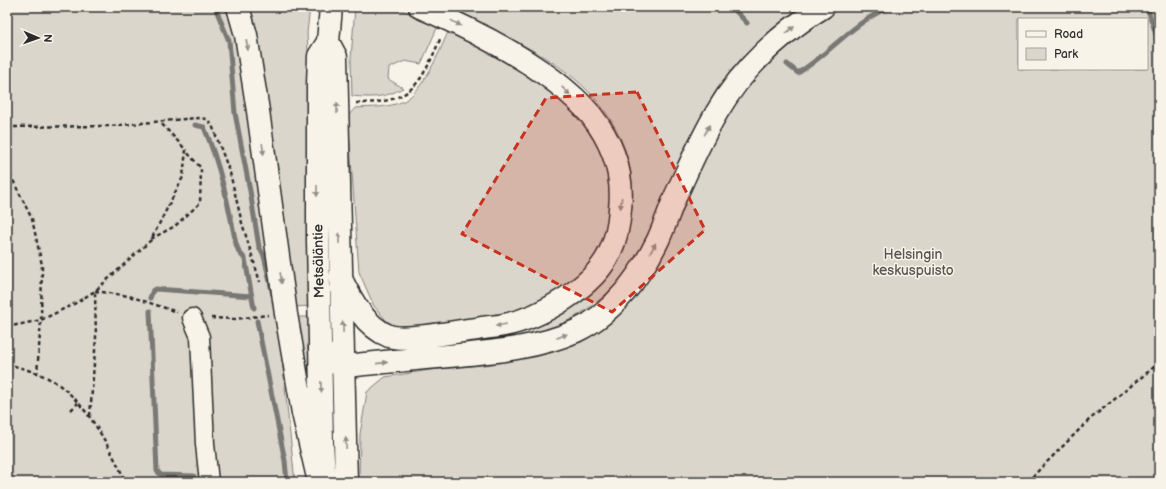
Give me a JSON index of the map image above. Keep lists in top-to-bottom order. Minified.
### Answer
{"streets":{"main road":["Metsäläntie"]},"parks":["Helsingin keskuspuisto"],"legend":["Road","Park"],"north":"right"}
